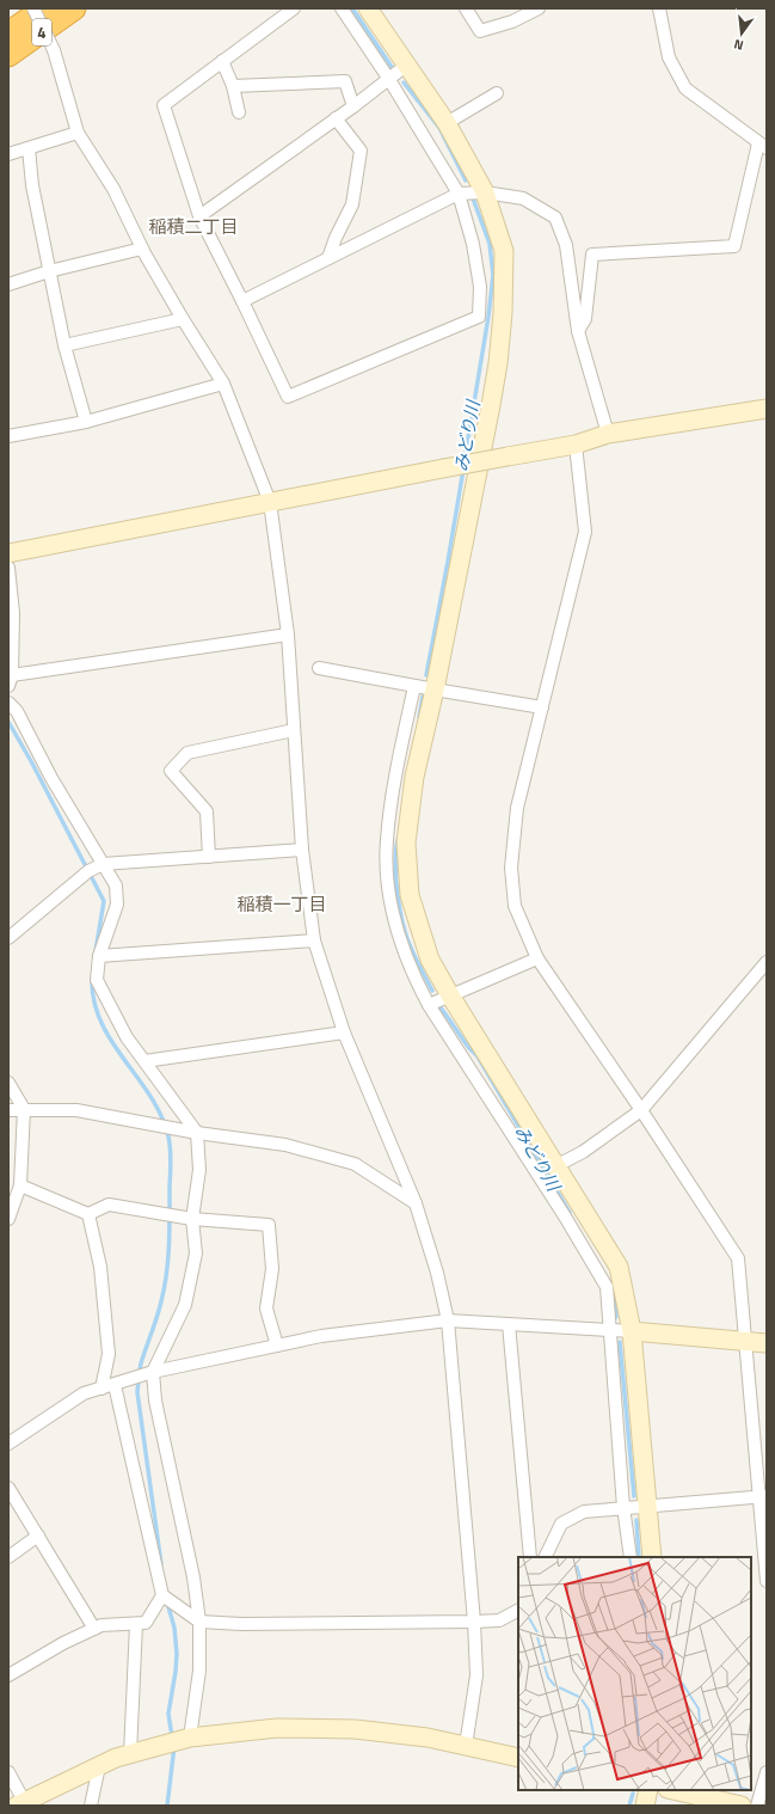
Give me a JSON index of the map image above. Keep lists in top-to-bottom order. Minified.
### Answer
{"streets":{"highway":["4"]},"districts":["稲積二丁目","稲積一丁目"],"water":["みどり川"],"north":"bottom"}
